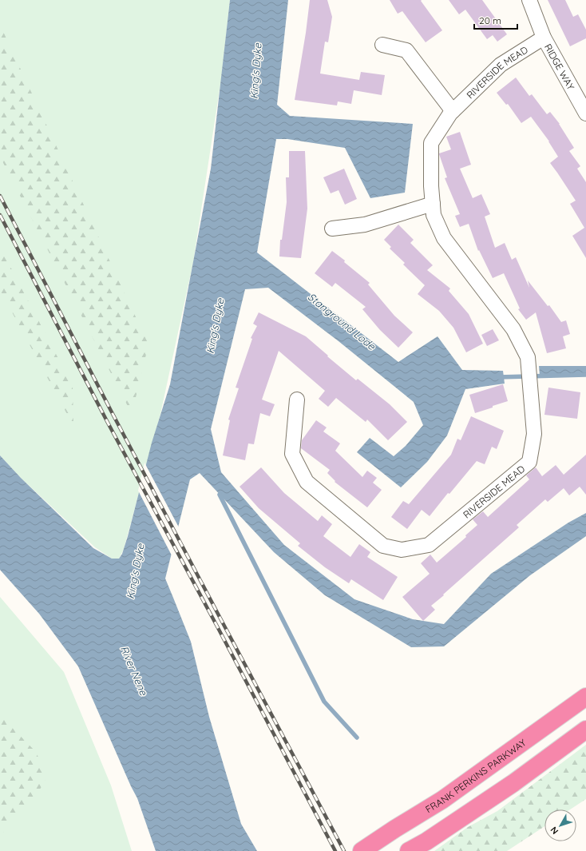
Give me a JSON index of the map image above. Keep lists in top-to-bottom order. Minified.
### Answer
{"streets":{"highway":["FRANK PERKINS PARKWAY"],"street":["RIDGE WAY","RIVERSIDE MEAD"]},"crossings":[["RIDGE WAY","RIVERSIDE MEAD"]],"water":["King's Dyke","Stanground Lode","River Nene"],"scale_bar":"20 m","north":"bottom left"}
